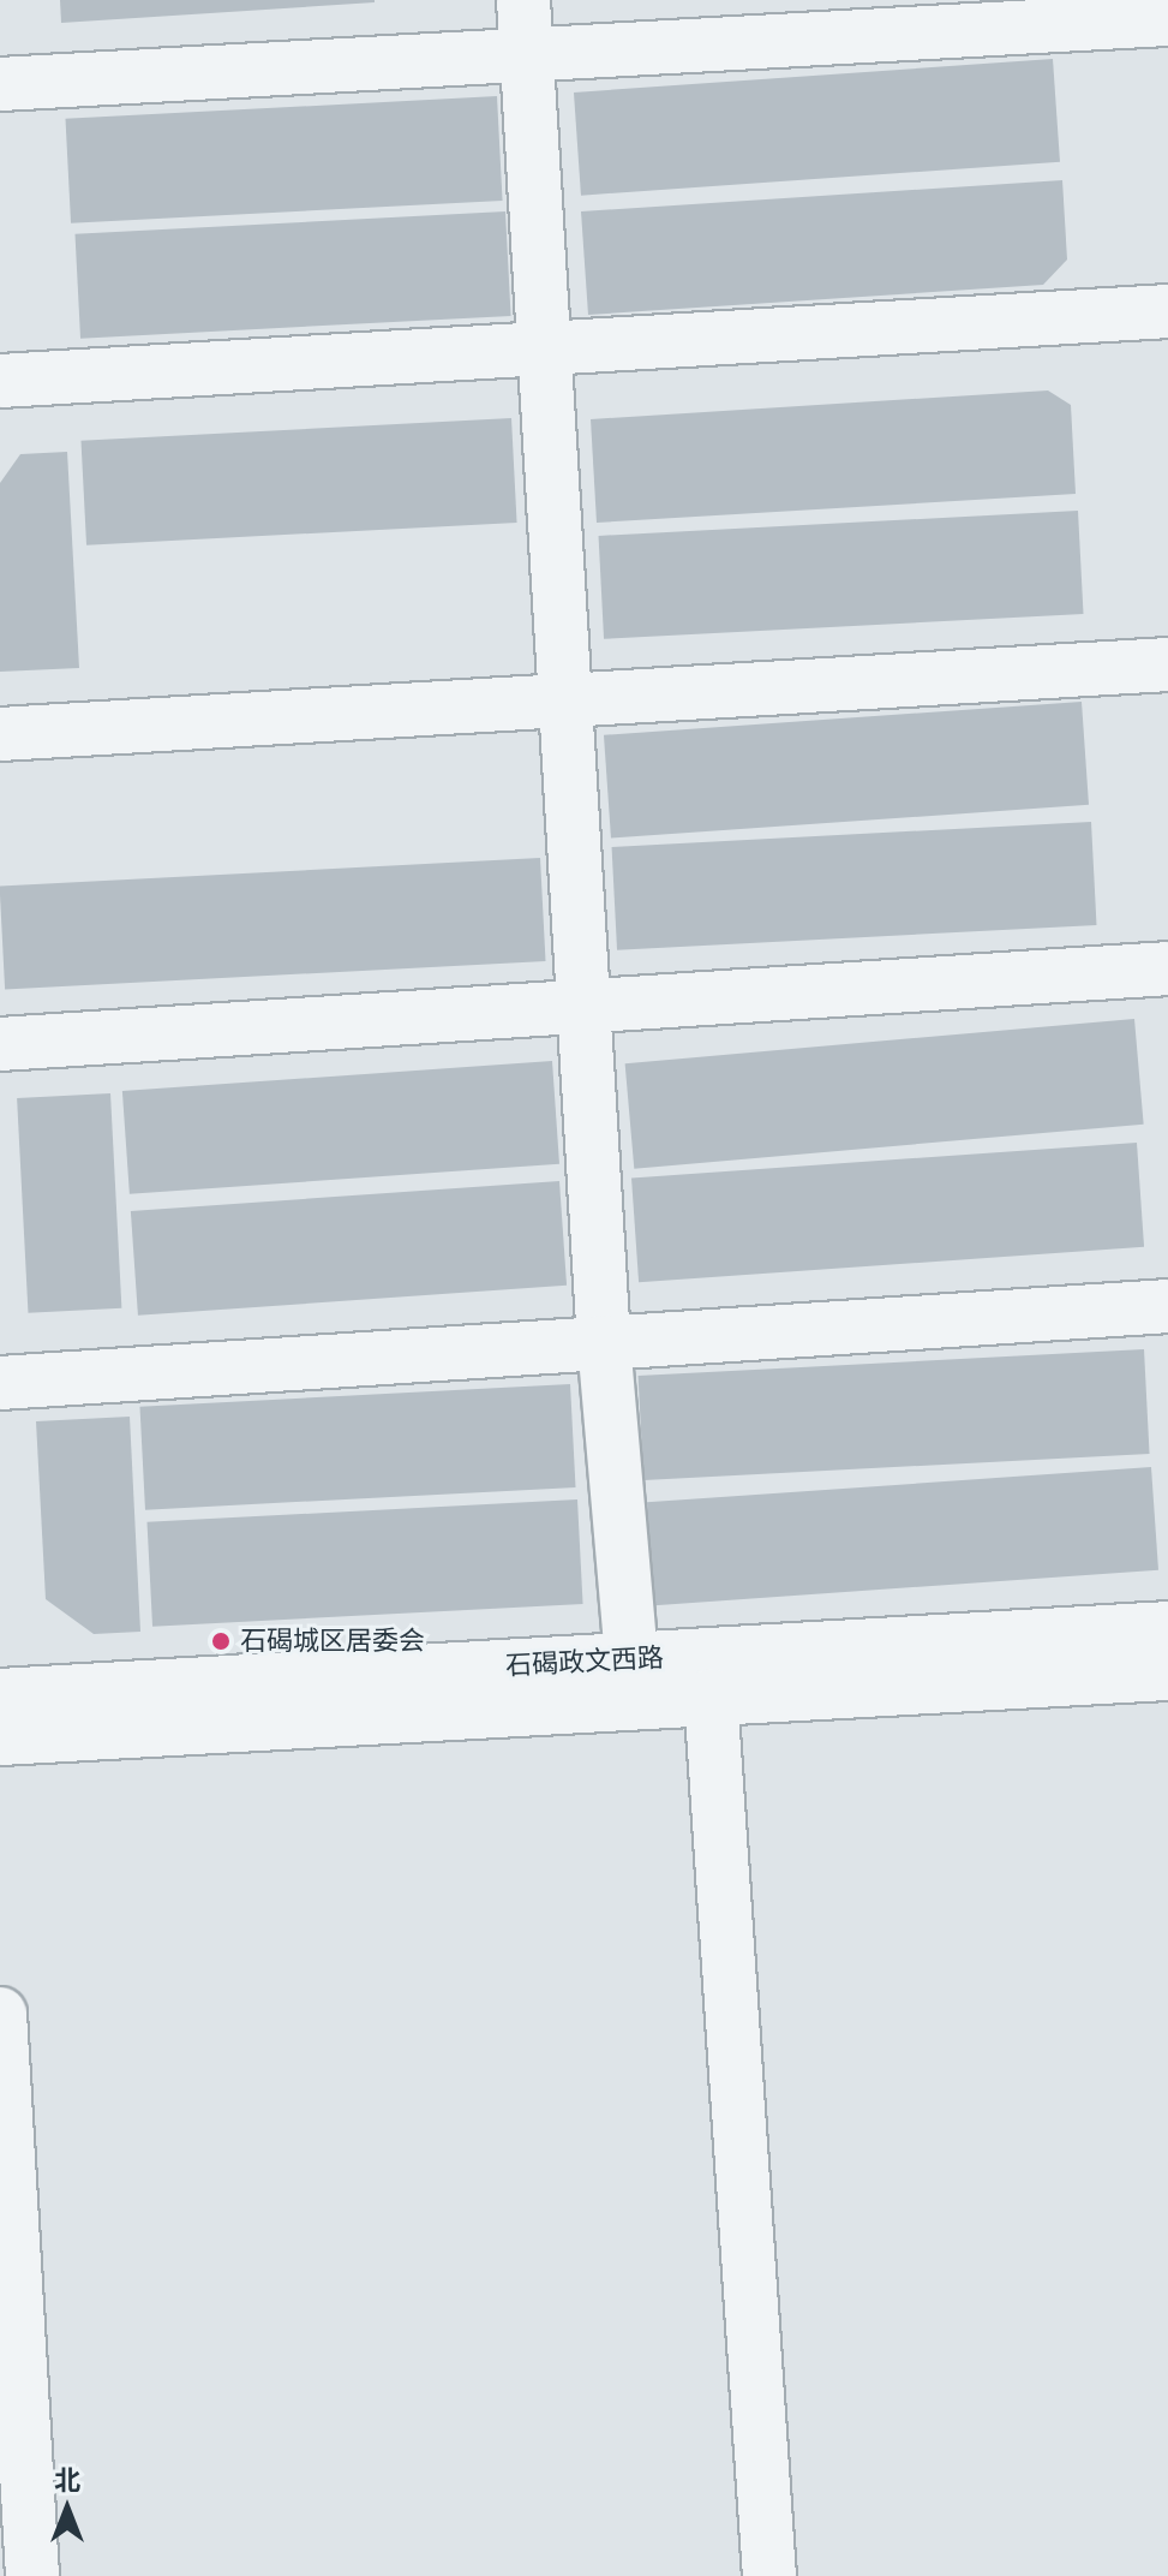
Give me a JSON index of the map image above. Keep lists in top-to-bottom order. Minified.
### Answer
{"streets":{"street":["石碣政文西路"]},"places":["石碣城区居委会"],"north":"top"}
